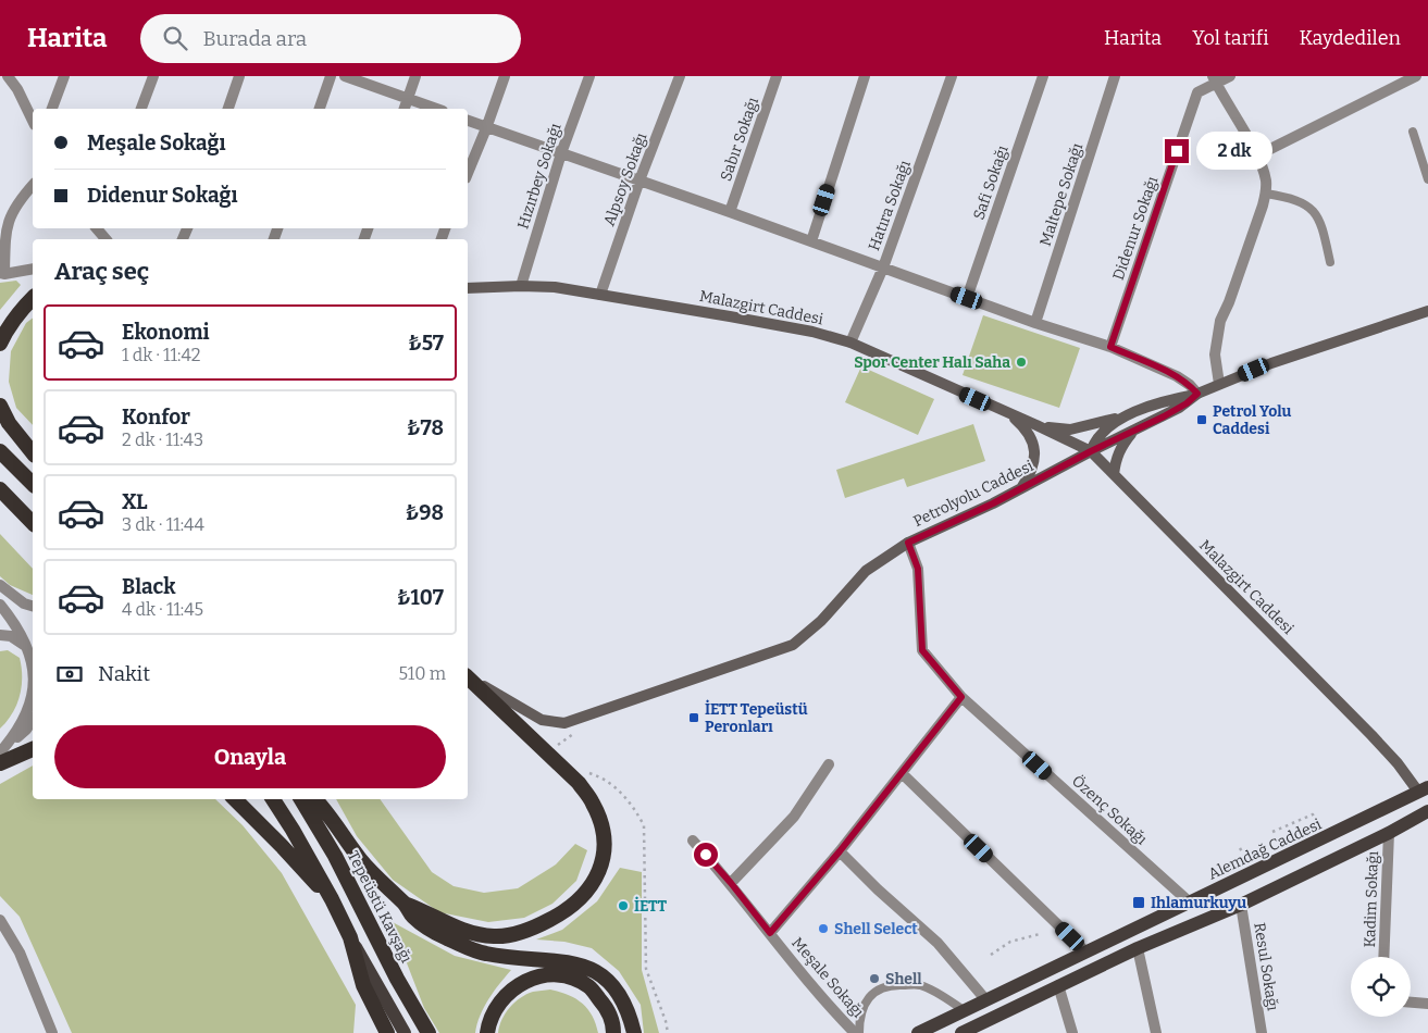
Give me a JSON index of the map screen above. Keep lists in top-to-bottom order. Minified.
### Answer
{"streets":{"highway":["Tepeüstü Kavşağı"],"main road":["Malazgirt Caddesi","Petrolyolu Caddesi","Alemdağ Caddesi"],"street":["Sabır Sokağı","Hızırbey Sokağı","Alpsoy Sokağı","Safi Sokağı","Maltepe Sokağı","Hatıra Sokağı","Didenur Sokağı","Özenç Sokağı","Kadim Sokağı","Resul Sokağı","Meşale Sokağı"]},"crossings":[["Hızırbey Sokağı","Malazgirt Caddesi"],["Alpsoy Sokağı","Malazgirt Caddesi"],["Hatıra Sokağı","Malazgirt Caddesi"],["Malazgirt Caddesi","Petrolyolu Caddesi"],["Malazgirt Caddesi","Alemdağ Caddesi"],["Petrolyolu Caddesi","Özenç Sokağı"],["Özenç Sokağı","Alemdağ Caddesi"]],"places":{"other":["Spor Center Halı Saha","İETT","Shell Select","Shell"],"transit":["Petrol Yolu Caddesi","İETT Tepeüstü Peronları","Ihlamurkuyu"]},"page":{"header":"Harita","search":"Burada ara","nav":["Harita","Yol tarifi","Kaydedilen"],"banner":["Meşale Sokağı","Didenur Sokağı"],"bubble":"2 dk","heading":"Araç seç","list":[{"name":"Ekonomi","note":"1 dk · 11:42","value":"₺57"},{"name":"Konfor","note":"2 dk · 11:43","value":"₺78"},{"name":"XL","note":"3 dk · 11:44","value":"₺98"},{"name":"Black","note":"4 dk · 11:45","value":"₺107"}],"pay":["Nakit","510 m"],"buttons":"Onayla"}}
